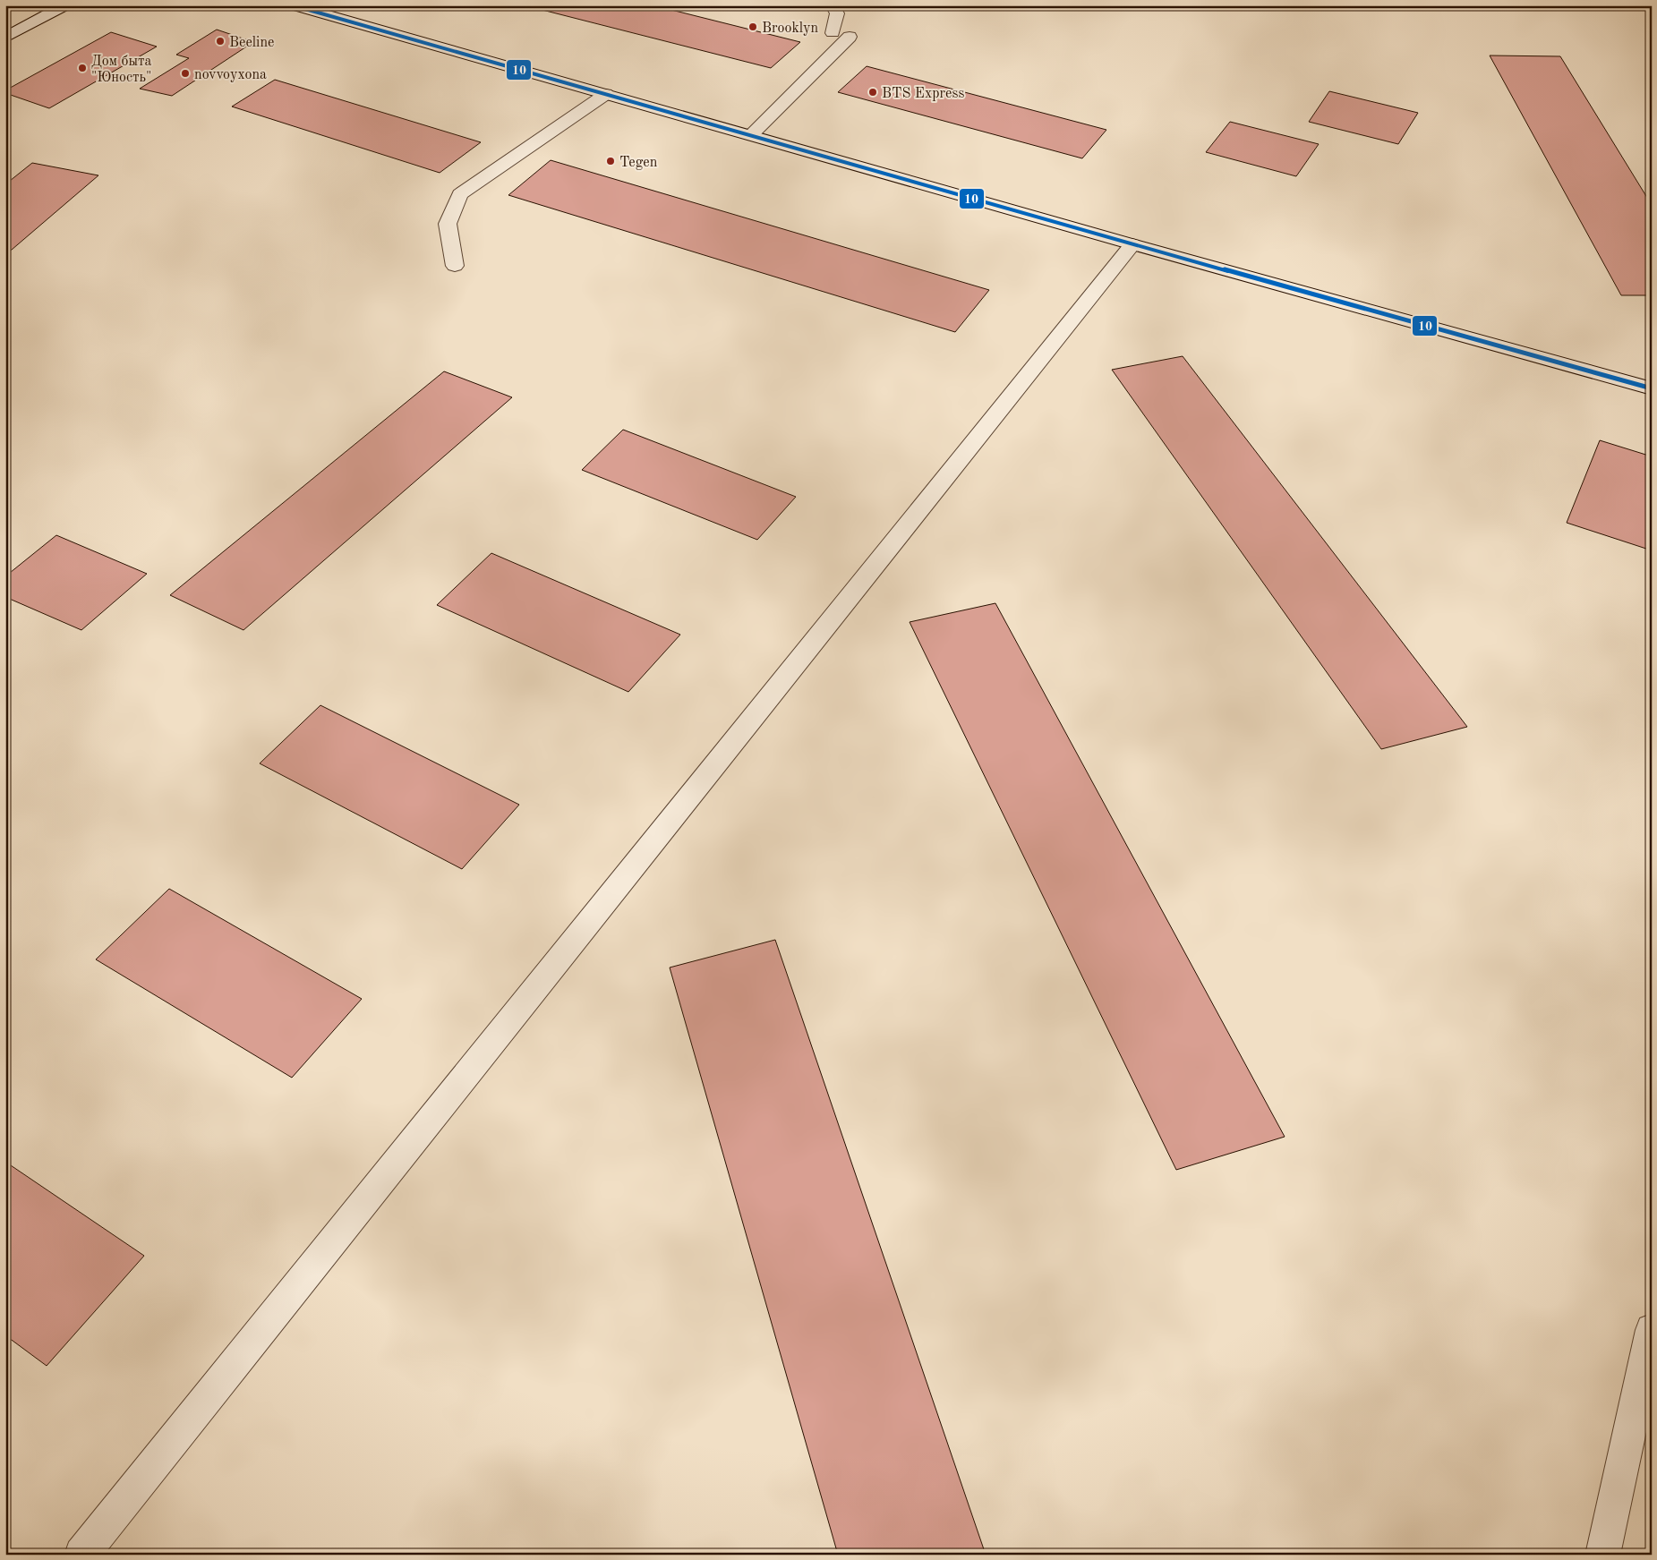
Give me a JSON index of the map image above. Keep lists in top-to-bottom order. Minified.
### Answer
{"places":["Brooklyn","Beeline","Дом быта \"Юность\"","novvoyxona","BTS Express","Tegen"],"lines":["transit line 10"]}
